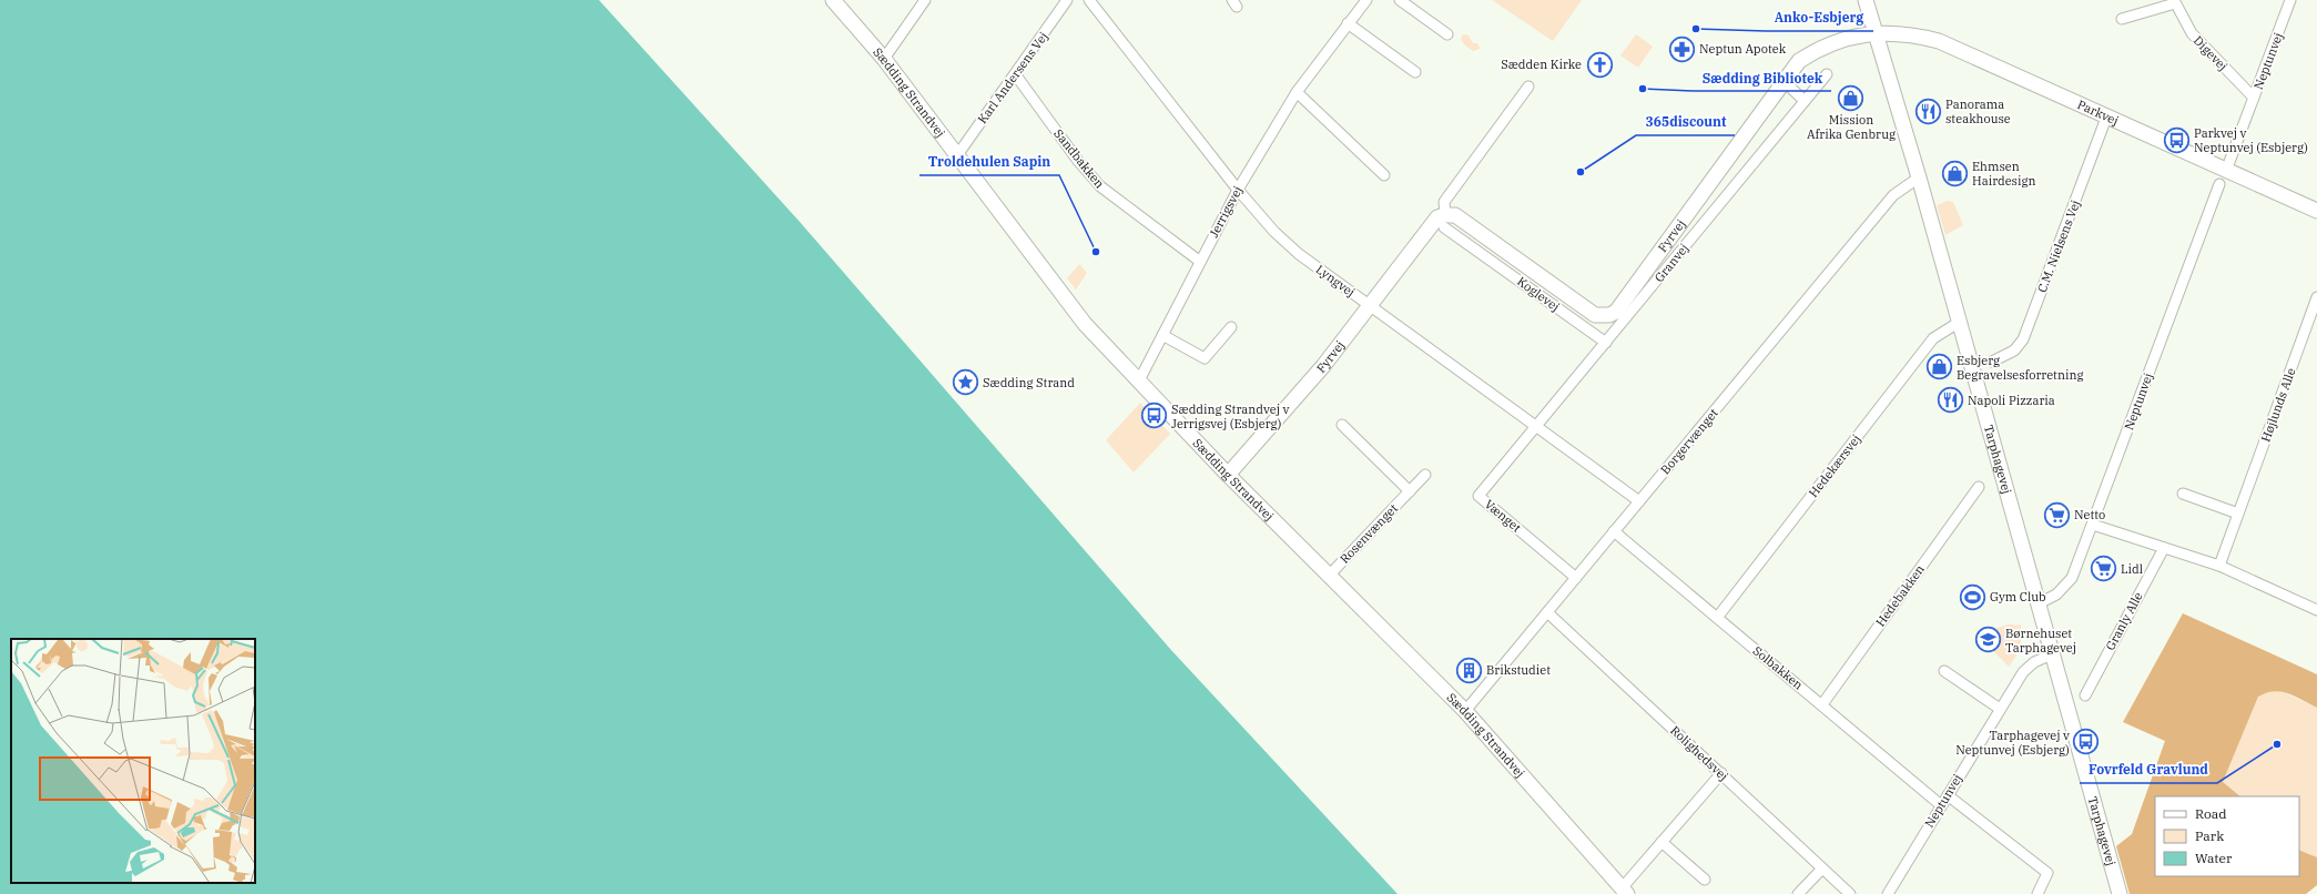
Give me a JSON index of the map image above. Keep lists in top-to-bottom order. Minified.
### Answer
{"streets":{"street":["Digevej","Neptunvej","Karl Andersens Vej","Sædding Strandvej","Parkvej","Sandbakken","Jerrigsvej","Fyrvej","C.M. Nielsens Vej","Granvej","Lyngvej","Koglevej","Højlunds Alle","Borgervænget","Tarphagevej","Hedekærsvej","Vænget","Rosenvænget","Hedebakken","Granly Alle","Solbakken","Rolighedsvej"]},"crossings":[["Digevej","Neptunvej"],["Neptunvej","Parkvej"],["Neptunvej","Tarphagevej"],["Neptunvej","Solbakken"],["Karl Andersens Vej","Sædding Strandvej"],["Karl Andersens Vej","Sandbakken"],["Sædding Strandvej","Jerrigsvej"],["Sædding Strandvej","Fyrvej"],["Sædding Strandvej","Borgervænget"],["Sædding Strandvej","Rosenvænget"],["Parkvej","Fyrvej"],["Parkvej","C.M. Nielsens Vej"],["Parkvej","Tarphagevej"],["Sandbakken","Jerrigsvej"],["Jerrigsvej","Lyngvej"],["Fyrvej","Lyngvej"],["Fyrvej","Koglevej"],["Fyrvej","Tarphagevej"],["Granvej","Lyngvej"],["Granvej","Koglevej"],["Granvej","Vænget"],["Lyngvej","Borgervænget"],["Lyngvej","Vænget"],["Borgervænget","Tarphagevej"],["Borgervænget","Vænget"],["Borgervænget","Solbakken"],["Borgervænget","Rolighedsvej"],["Tarphagevej","Hedekærsvej"],["Hedekærsvej","Solbakken"],["Hedebakken","Solbakken"]],"places":{"other":["Anko-Esbjerg","Sædding Bibliotek","365discount","Troldehulen Sapin","Fovrfeld Gravlund"],"pharmacy":["Neptun Apotek"],"church":["Sædden Kirke"],"shop":["Mission Afrika Genbrug","Ehmsen Hairdesign","Esbjerg Begravelsesforretning"],"restaurant":["Panorama steakhouse","Napoli Pizzaria"],"bus stop":["Parkvej v Neptunvej (Esbjerg)","Sædding Strandvej v Jerrigsvej (Esbjerg)","Tarphagevej v Neptunvej (Esbjerg)"],"place":["Sædding Strand"],"supermarket":["Netto","Lidl"],"sports":["Gym Club"],"school or university":["Børnehuset Tarphagevej"],"building":["Brikstudiet"]},"legend":["Road","Park","Water"]}
